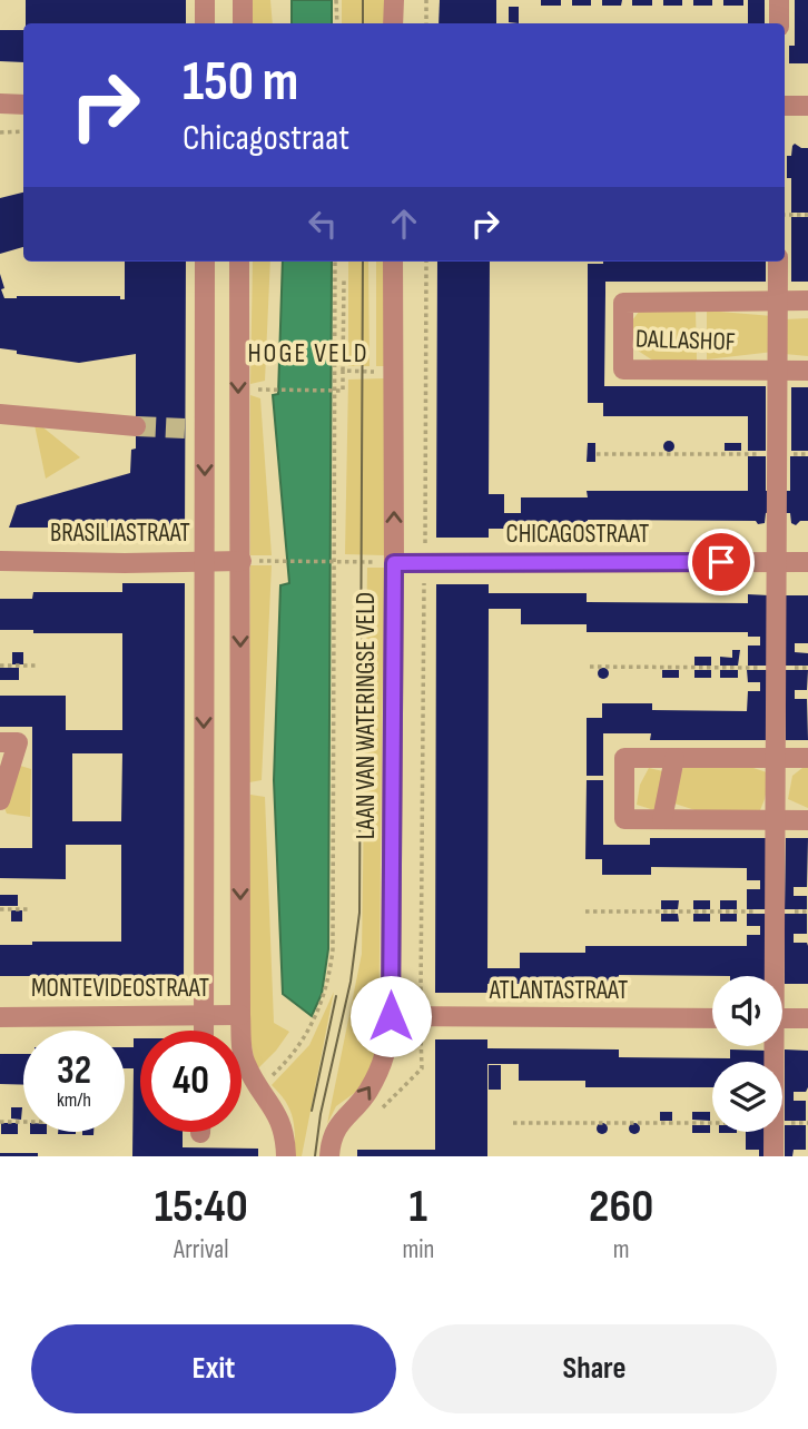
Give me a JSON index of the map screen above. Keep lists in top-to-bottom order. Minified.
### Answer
{"streets":{"street":["DALLASHOF","BRASILIASTRAAT","CHICAGOSTRAAT","LAAN VAN WATERINGSE VELD","MONTEVIDEOSTRAAT","ATLANTASTRAAT"]},"crossings":[["CHICAGOSTRAAT","LAAN VAN WATERINGSE VELD"],["LAAN VAN WATERINGSE VELD","ATLANTASTRAAT"]],"districts":["HOGE VELD"],"page":{"turn":["150 m","Chicagostraat"],"speed":"32 km/h","limit":"40","eta":["15:40","Arrival","1","min","260","m"],"buttons":["Exit","Share"]}}
